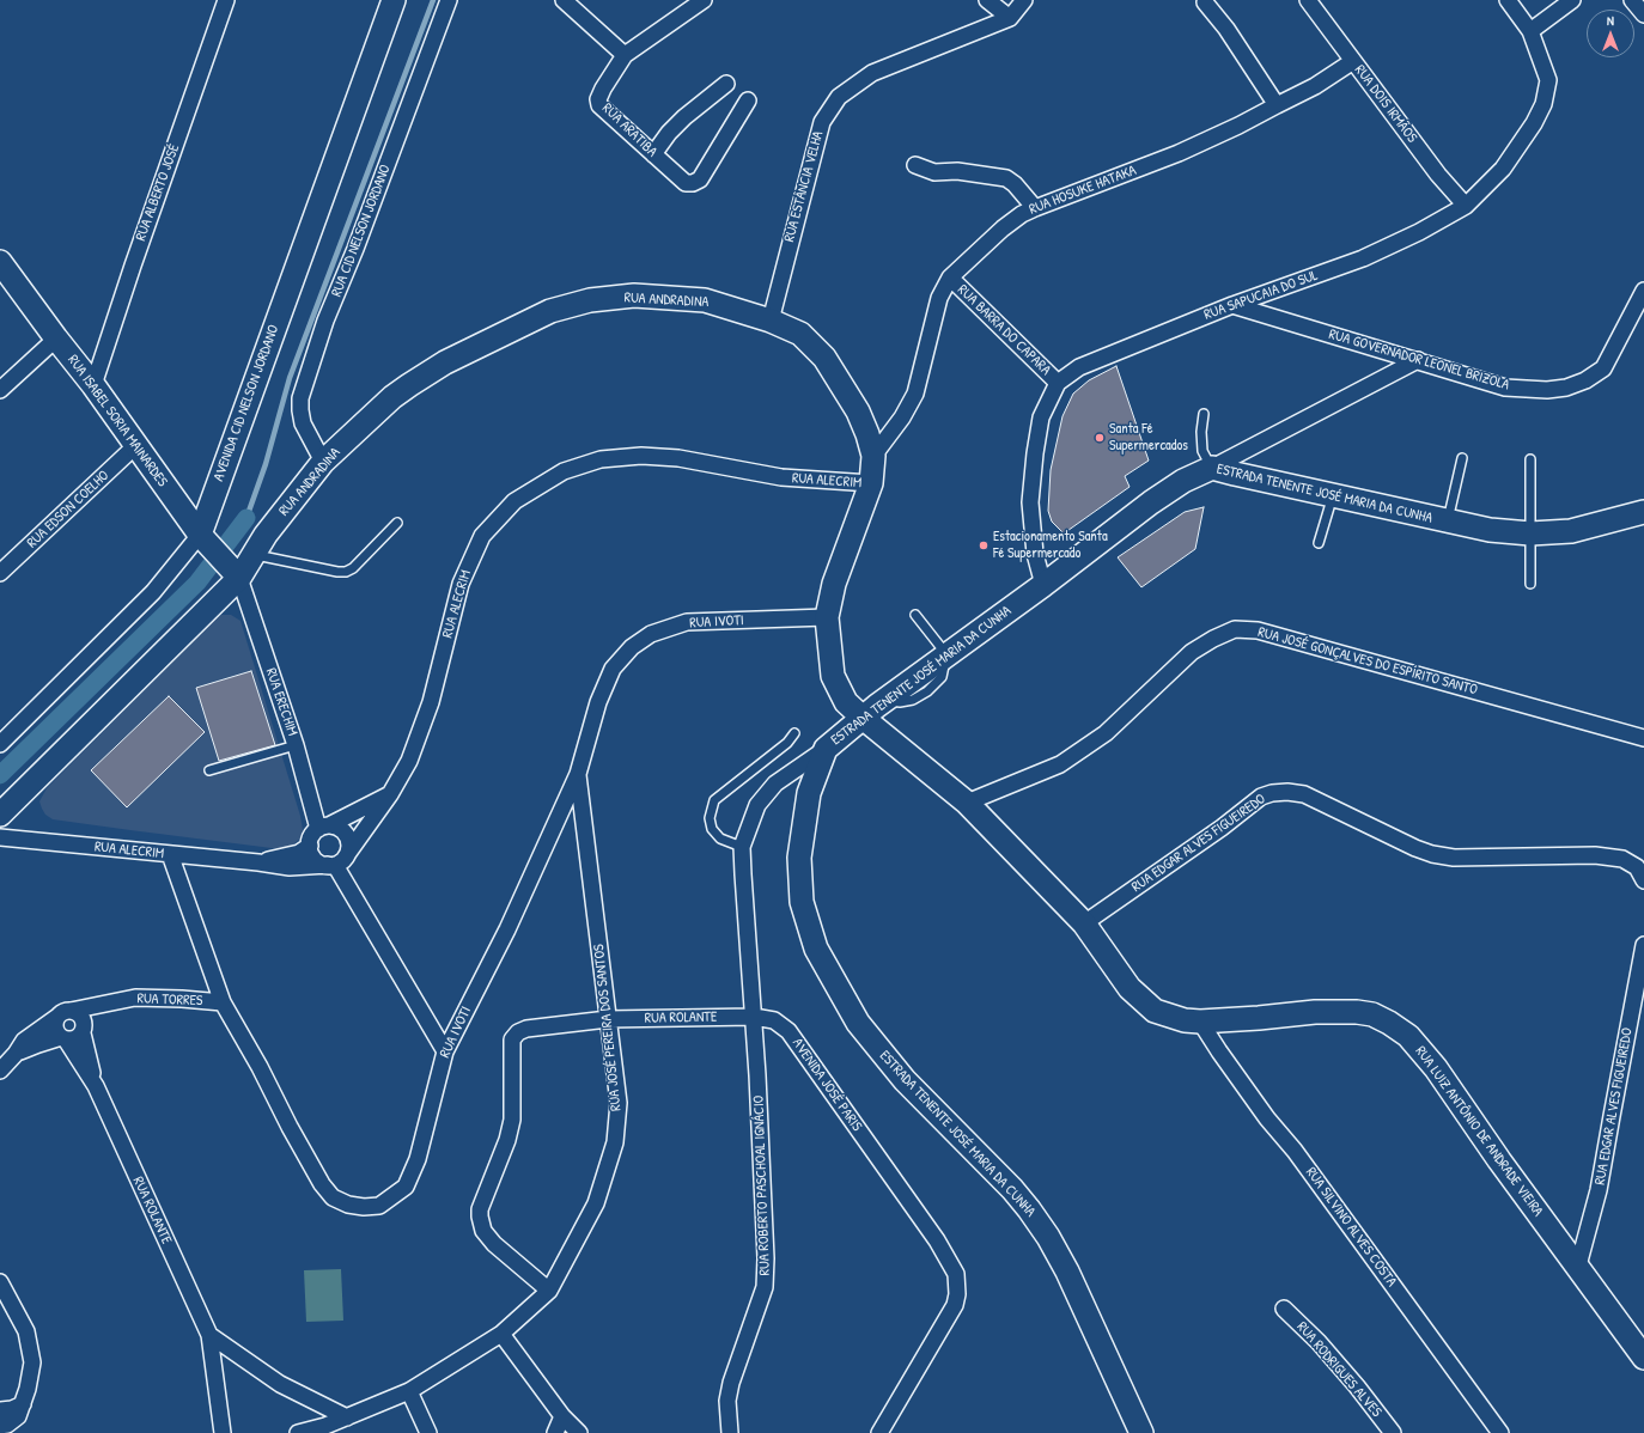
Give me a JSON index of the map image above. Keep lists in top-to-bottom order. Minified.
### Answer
{"streets":{"main road":["RUA ANDRADINA","AVENIDA CID NELSON JORDANO","RUA ISABEL SORIA MAINARDES","ESTRADA TENENTE JOSÉ MARIA DA CUNHA","RUA LUIZ ANTÔNIO DE ANDRADE VIEIRA"],"street":["RUA DOIS IRMÃOS","RUA ARATIBA","RUA ESTÂNCIA VELHA","RUA HOSUKE HATAKA","RUA ALBERTO JOSÉ","RUA CID NELSON JORDANO","RUA SAPUCAIA DO SUL","RUA BARRA DO CAPARA","RUA GOVERNADOR LEONEL BRIZOLA","RUA ALECRIM","RUA EDSON COELHO","RUA IVOTI","RUA JOSÉ GONÇALVES DO ESPÍRITO SANTO","RUA ERECHIM","RUA EDGAR ALVES FIGUEIREDO","RUA TORRES","RUA ROLANTE","RUA JOSÉ PEREIRA DOS SANTOS","AVENIDA JOSÉ PARIS","RUA ROBERTO PASCHOAL IGNÁCIO","RUA SILVINO ALVES COSTA","RUA RODRIGUES ALVES"]},"crossings":[["RUA DOIS IRMÃOS","RUA HOSUKE HATAKA"],["RUA DOIS IRMÃOS","RUA SAPUCAIA DO SUL"],["RUA ESTÂNCIA VELHA","RUA ANDRADINA"],["RUA HOSUKE HATAKA","RUA ANDRADINA"],["RUA HOSUKE HATAKA","RUA BARRA DO CAPARA"],["RUA ALBERTO JOSÉ","RUA ISABEL SORIA MAINARDES"],["RUA CID NELSON JORDANO","RUA ANDRADINA"],["RUA SAPUCAIA DO SUL","RUA BARRA DO CAPARA"],["RUA SAPUCAIA DO SUL","RUA GOVERNADOR LEONEL BRIZOLA"],["RUA ANDRADINA","RUA ISABEL SORIA MAINARDES"],["RUA ANDRADINA","RUA ALECRIM"],["RUA ANDRADINA","ESTRADA TENENTE JOSÉ MARIA DA CUNHA"],["RUA ANDRADINA","RUA IVOTI"],["RUA ANDRADINA","RUA ERECHIM"],["RUA ANDRADINA","RUA LUIZ ANTÔNIO DE ANDRADE VIEIRA"],["AVENIDA CID NELSON JORDANO","RUA ISABEL SORIA MAINARDES"],["RUA ISABEL SORIA MAINARDES","RUA EDSON COELHO"],["RUA ISABEL SORIA MAINARDES","RUA ERECHIM"],["RUA ALECRIM","RUA IVOTI"],["RUA ALECRIM","RUA ERECHIM"],["ESTRADA TENENTE JOSÉ MARIA DA CUNHA","RUA LUIZ ANTÔNIO DE ANDRADE VIEIRA"],["RUA IVOTI","RUA TORRES"],["RUA IVOTI","RUA JOSÉ PEREIRA DOS SANTOS"],["RUA JOSÉ GONÇALVES DO ESPÍRITO SANTO","RUA LUIZ ANTÔNIO DE ANDRADE VIEIRA"],["RUA EDGAR ALVES FIGUEIREDO","RUA LUIZ ANTÔNIO DE ANDRADE VIEIRA"],["RUA TORRES","RUA ROLANTE"],["RUA ROLANTE","RUA JOSÉ PEREIRA DOS SANTOS"],["RUA ROLANTE","AVENIDA JOSÉ PARIS"],["RUA ROLANTE","RUA ROBERTO PASCHOAL IGNÁCIO"],["AVENIDA JOSÉ PARIS","RUA ROBERTO PASCHOAL IGNÁCIO"],["RUA LUIZ ANTÔNIO DE ANDRADE VIEIRA","RUA SILVINO ALVES COSTA"]],"places":["Santa Fé Supermercados","Estacionamento Santa Fé Supermercado"],"north":"top"}
